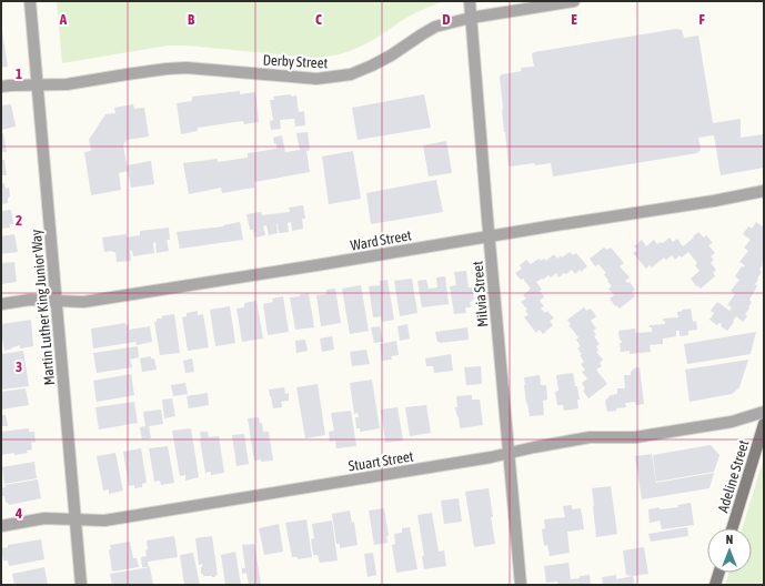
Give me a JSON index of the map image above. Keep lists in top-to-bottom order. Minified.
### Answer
{"streets":{"main road":["Adeline Street"],"street":["Derby Street","Ward Street","Milvia Street","Martin Luther King Junior Way","Stuart Street"]},"crossings":[["Derby Street","Milvia Street"],["Derby Street","Martin Luther King Junior Way"],["Ward Street","Milvia Street"],["Ward Street","Martin Luther King Junior Way"],["Milvia Street","Stuart Street"],["Martin Luther King Junior Way","Stuart Street"]],"north":"top","grid":{"columns":["A","B","C","D","E","F"],"rows":["1","2","3","4"]}}
